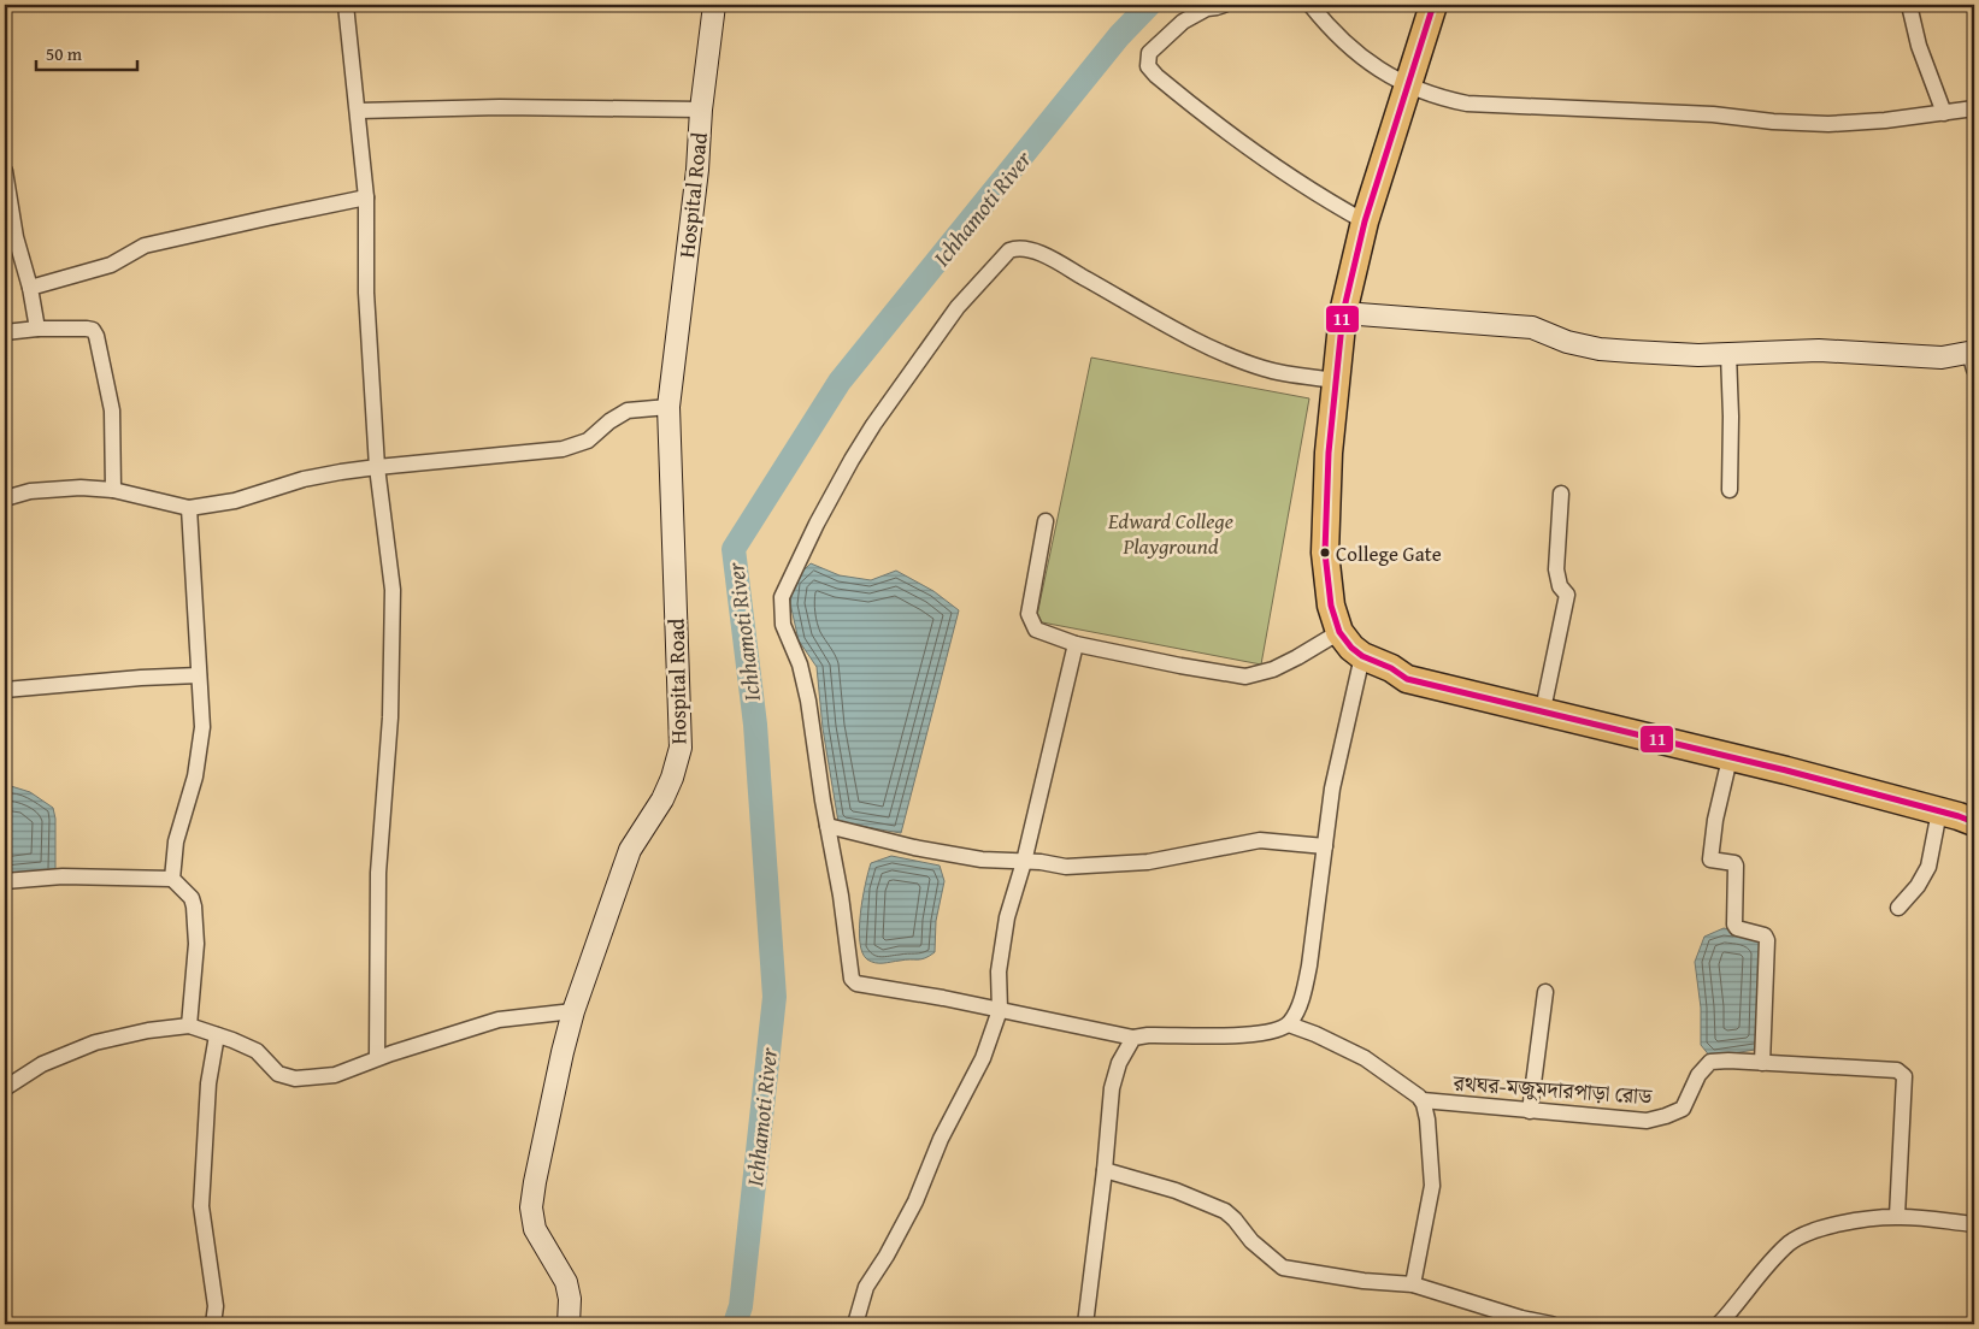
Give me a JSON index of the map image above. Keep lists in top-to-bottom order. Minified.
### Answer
{"streets":{"main road":["Hospital Road"],"street":["রথঘর-মজুমদারপাড়া রোড"]},"water":["Ichhamoti River"],"parks":["Edward College Playground"],"places":["College Gate"],"lines":["transit line 11"],"scale_bar":"50 m"}
